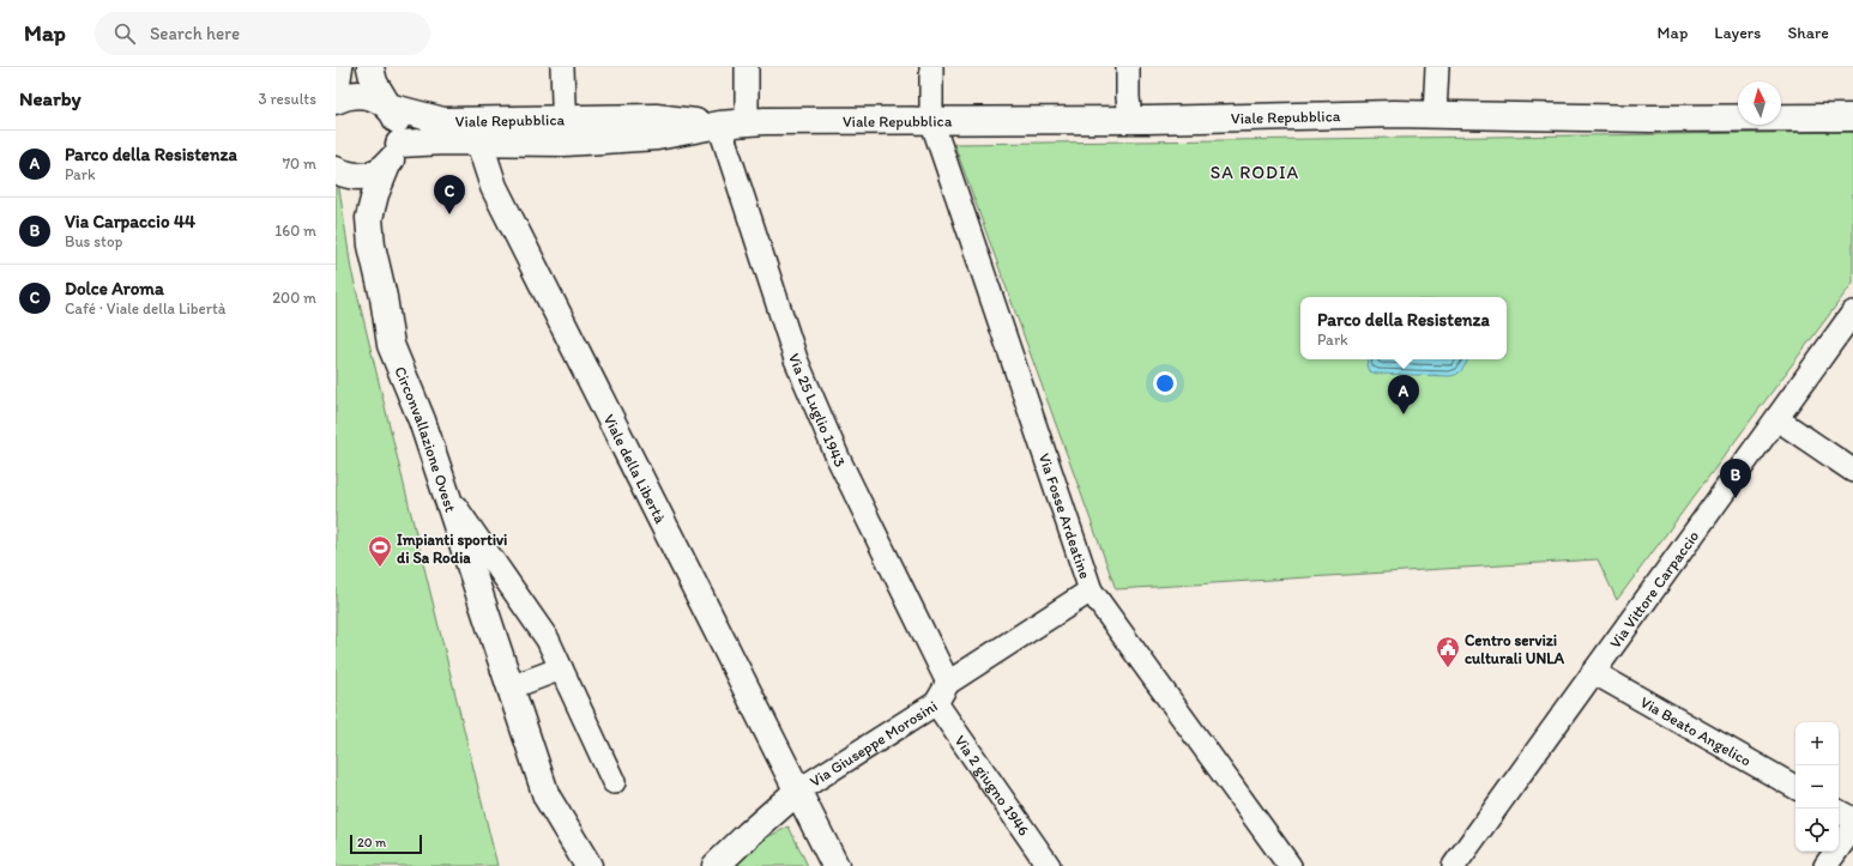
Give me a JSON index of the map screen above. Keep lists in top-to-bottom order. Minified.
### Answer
{"streets":{"street":["Viale Repubblica","Via 25 Luglio 1943","Circonvallazione Ovest","Viale della Libertà","Via Fosse Ardeatine","Via Vittore Carpaccio","Via Beato Angelico","Via Giuseppe Morosini","Via 2 giugno 1946"]},"crossings":[["Viale Repubblica","Via 25 Luglio 1943"],["Viale Repubblica","Circonvallazione Ovest"],["Viale Repubblica","Viale della Libertà"],["Viale Repubblica","Via Fosse Ardeatine"],["Via 25 Luglio 1943","Via Giuseppe Morosini"],["Viale della Libertà","Via Giuseppe Morosini"],["Via Fosse Ardeatine","Via Giuseppe Morosini"],["Via Vittore Carpaccio","Via Beato Angelico"],["Via Giuseppe Morosini","Via 2 giugno 1946"]],"districts":["SA RODIA"],"places":{"sports":["Impianti sportivi di Sa Rodia"],"public building":["Centro servizi culturali UNLA"]},"scale_bar":"20 m","north":"top","page":{"header":"Map","search":"Search here","nav":["Map","Layers","Share"],"heading":["Nearby","3 results"],"list":[{"mark":"A","name":"Parco della Resistenza","note":"Park","value":"70 m"},{"mark":"B","name":"Via Carpaccio 44","note":"Bus stop","value":"160 m"},{"mark":"C","name":"Dolce Aroma","note":"Café · Viale della Libertà","value":"200 m"}],"pins":["C","A","B"],"popup":["Parco della Resistenza","Park"],"map_buttons":["+","−"],"scale":"20 m"}}
